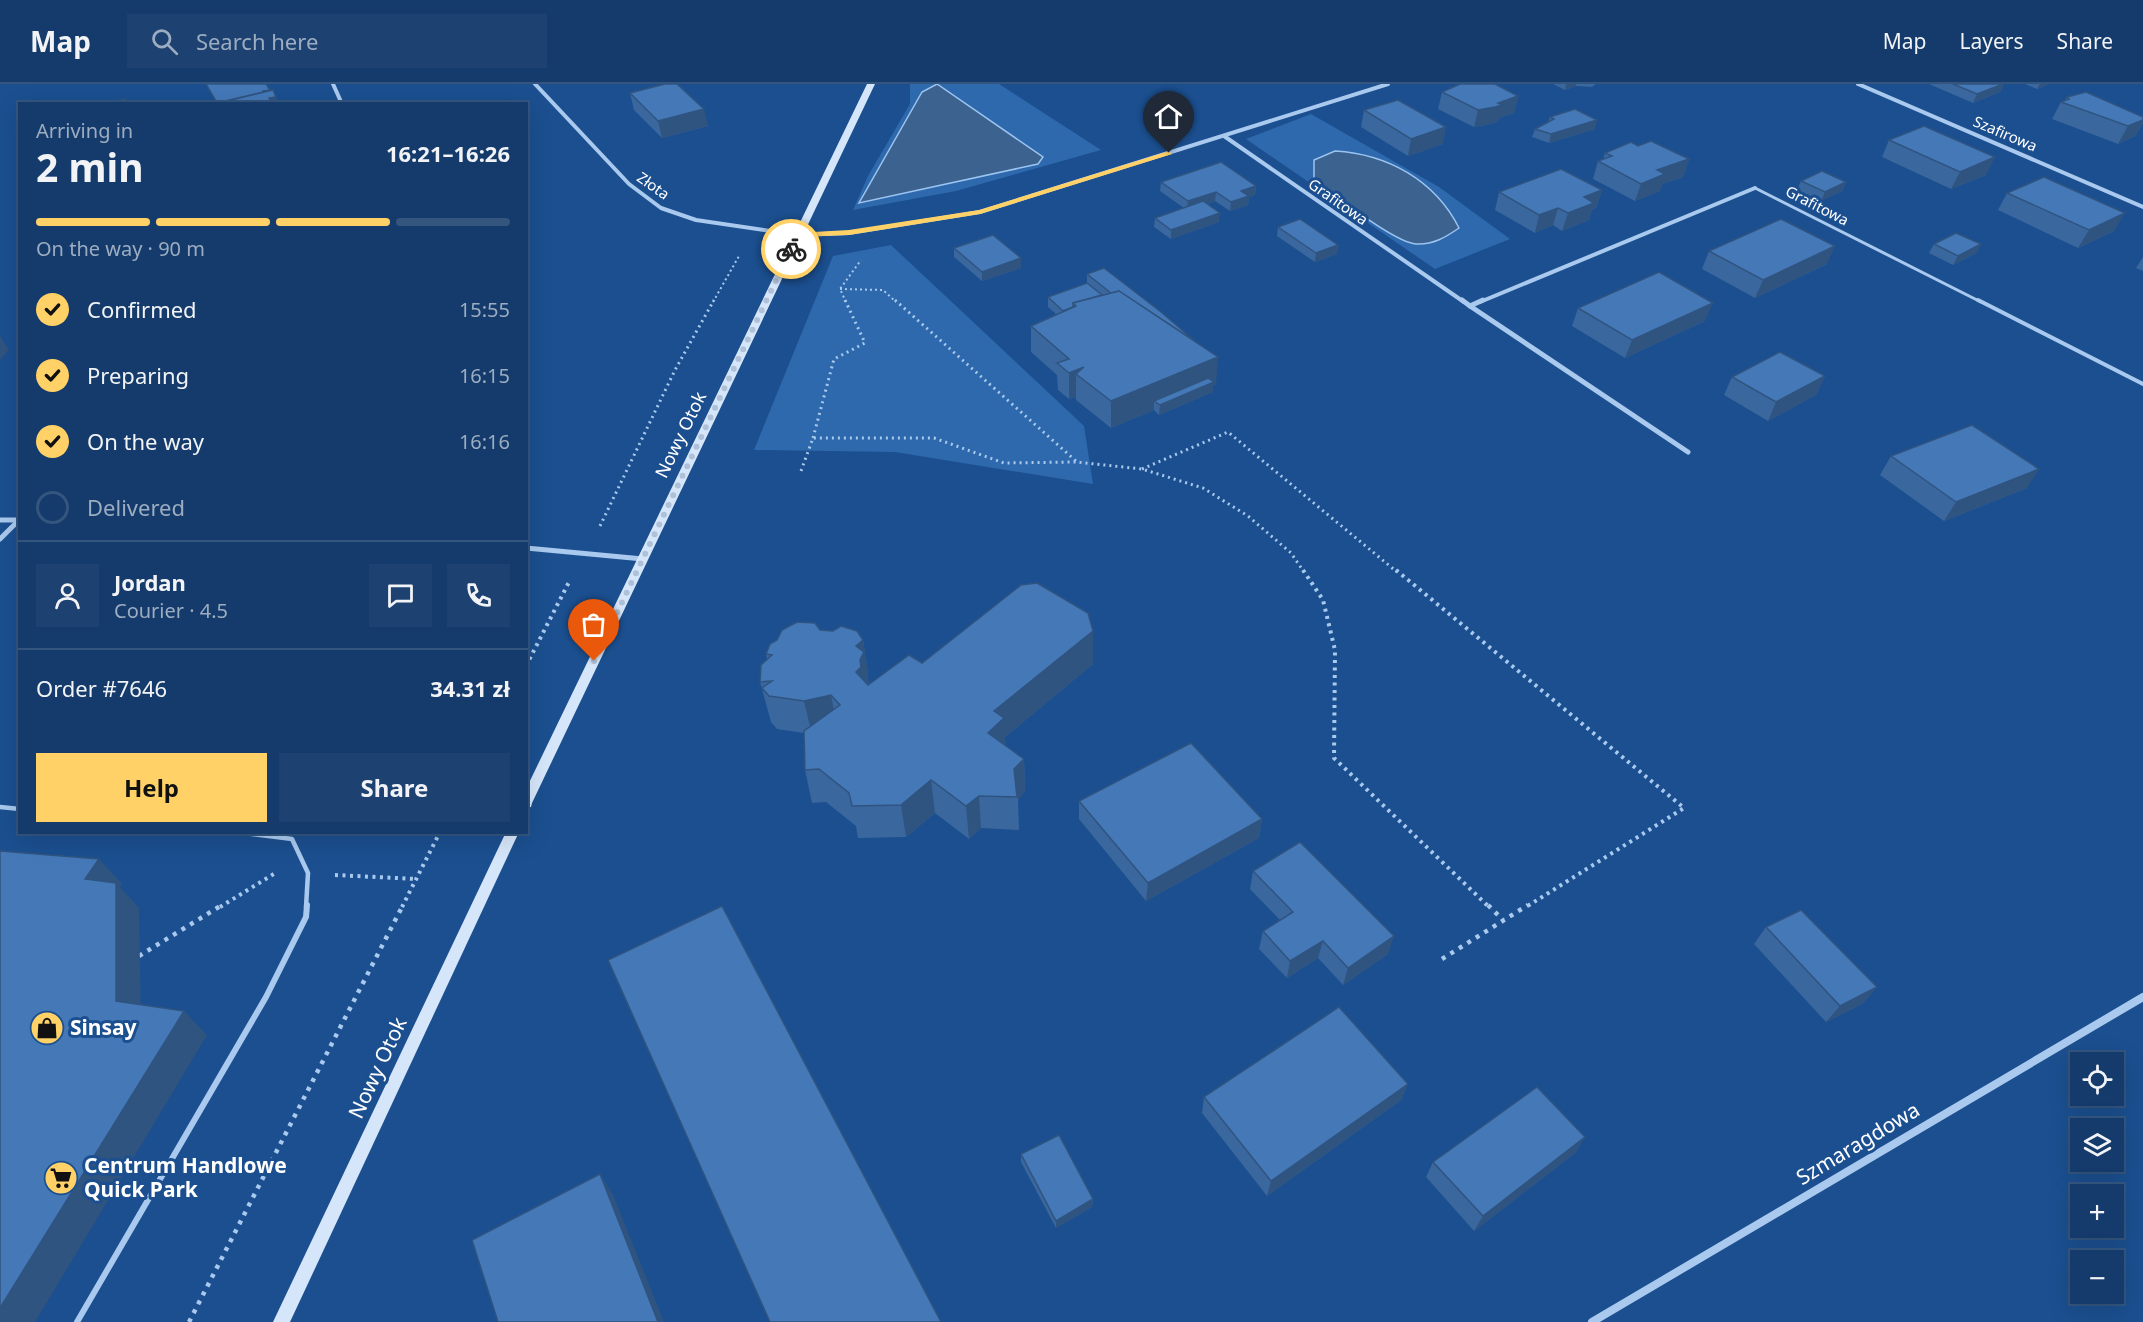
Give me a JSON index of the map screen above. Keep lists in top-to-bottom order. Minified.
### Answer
{"streets":{"main road":["Nowy Otok"],"street":["Szafirowa","Złota","Grafitowa","Szmaragdowa"]},"crossings":[["Złota","Grafitowa"],["Złota","Nowy Otok"]],"places":{"shop":["Sinsay"],"supermarket":["Centrum Handlowe Quick Park"]},"page":{"header":"Map","search":"Search here","nav":["Map","Layers","Share"],"heading":["2 min","Arriving in","16:21–16:26"],"panel":["Jordan","Courier · 4.5","Order #7646","34.31 zł"],"bar":"On the way · 90 m","list":[["Confirmed","15:55"],["Preparing","16:15"],["On the way","16:16"],"Delivered"],"buttons":["Help","Share"],"map_buttons":["+","−"]}}
